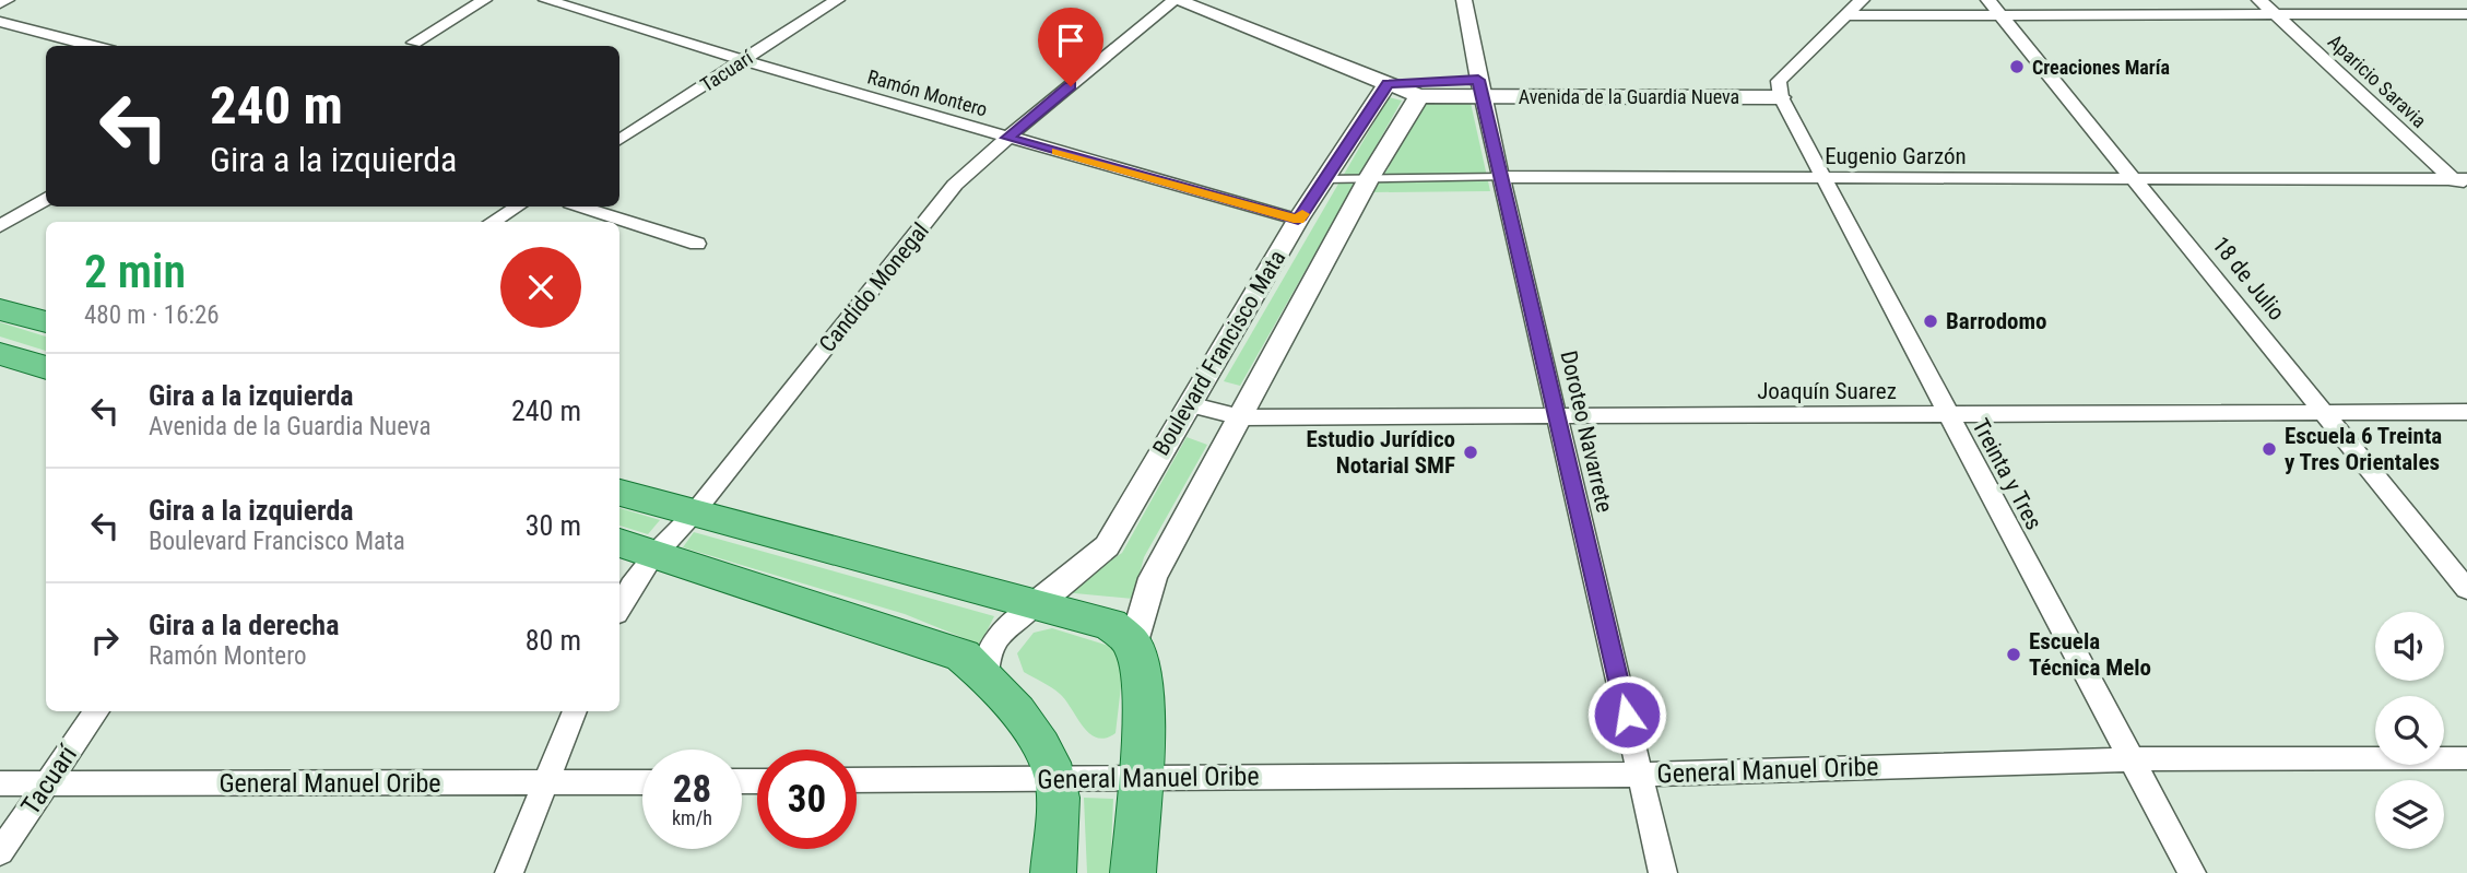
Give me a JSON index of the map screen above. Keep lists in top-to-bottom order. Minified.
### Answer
{"streets":{"main road":["Boulevard Francisco Mata"],"street":["Tacuarí","Aparicio Saravia","Ramón Montero","Avenida de la Guardia Nueva","Eugenio Garzón","18 de Julio","Candido Monegal","Joaquín Suarez","Doroteo Navarrete","Treinta y Tres","General Manuel Oribe"]},"crossings":[["Tacuarí","Ramón Montero"],["Tacuarí","General Manuel Oribe"],["Aparicio Saravia","Eugenio Garzón"],["Ramón Montero","Candido Monegal"],["Ramón Montero","Boulevard Francisco Mata"],["Avenida de la Guardia Nueva","Candido Monegal"],["Avenida de la Guardia Nueva","Boulevard Francisco Mata"],["Avenida de la Guardia Nueva","Doroteo Navarrete"],["Avenida de la Guardia Nueva","Treinta y Tres"],["Eugenio Garzón","18 de Julio"],["Eugenio Garzón","Boulevard Francisco Mata"],["Eugenio Garzón","Doroteo Navarrete"],["Eugenio Garzón","Treinta y Tres"],["18 de Julio","Joaquín Suarez"],["Boulevard Francisco Mata","Joaquín Suarez"],["Boulevard Francisco Mata","General Manuel Oribe"],["Joaquín Suarez","Doroteo Navarrete"],["Joaquín Suarez","Treinta y Tres"],["Doroteo Navarrete","General Manuel Oribe"],["Treinta y Tres","General Manuel Oribe"]],"places":["Creaciones María","Barrodomo","Escuela 6 Treinta y Tres Orientales","Estudio Jurídico Notarial SMF","Escuela Técnica Melo"],"page":{"turn":["240 m","Gira a la izquierda"],"heading":["2 min","480 m · 16:26"],"list":[{"name":"Gira a la izquierda","note":"Avenida de la Guardia Nueva","value":"240 m"},{"name":"Gira a la izquierda","note":"Boulevard Francisco Mata","value":"30 m"},{"name":"Gira a la derecha","note":"Ramón Montero","value":"80 m"}],"speed":"28 km/h","limit":"30"}}
